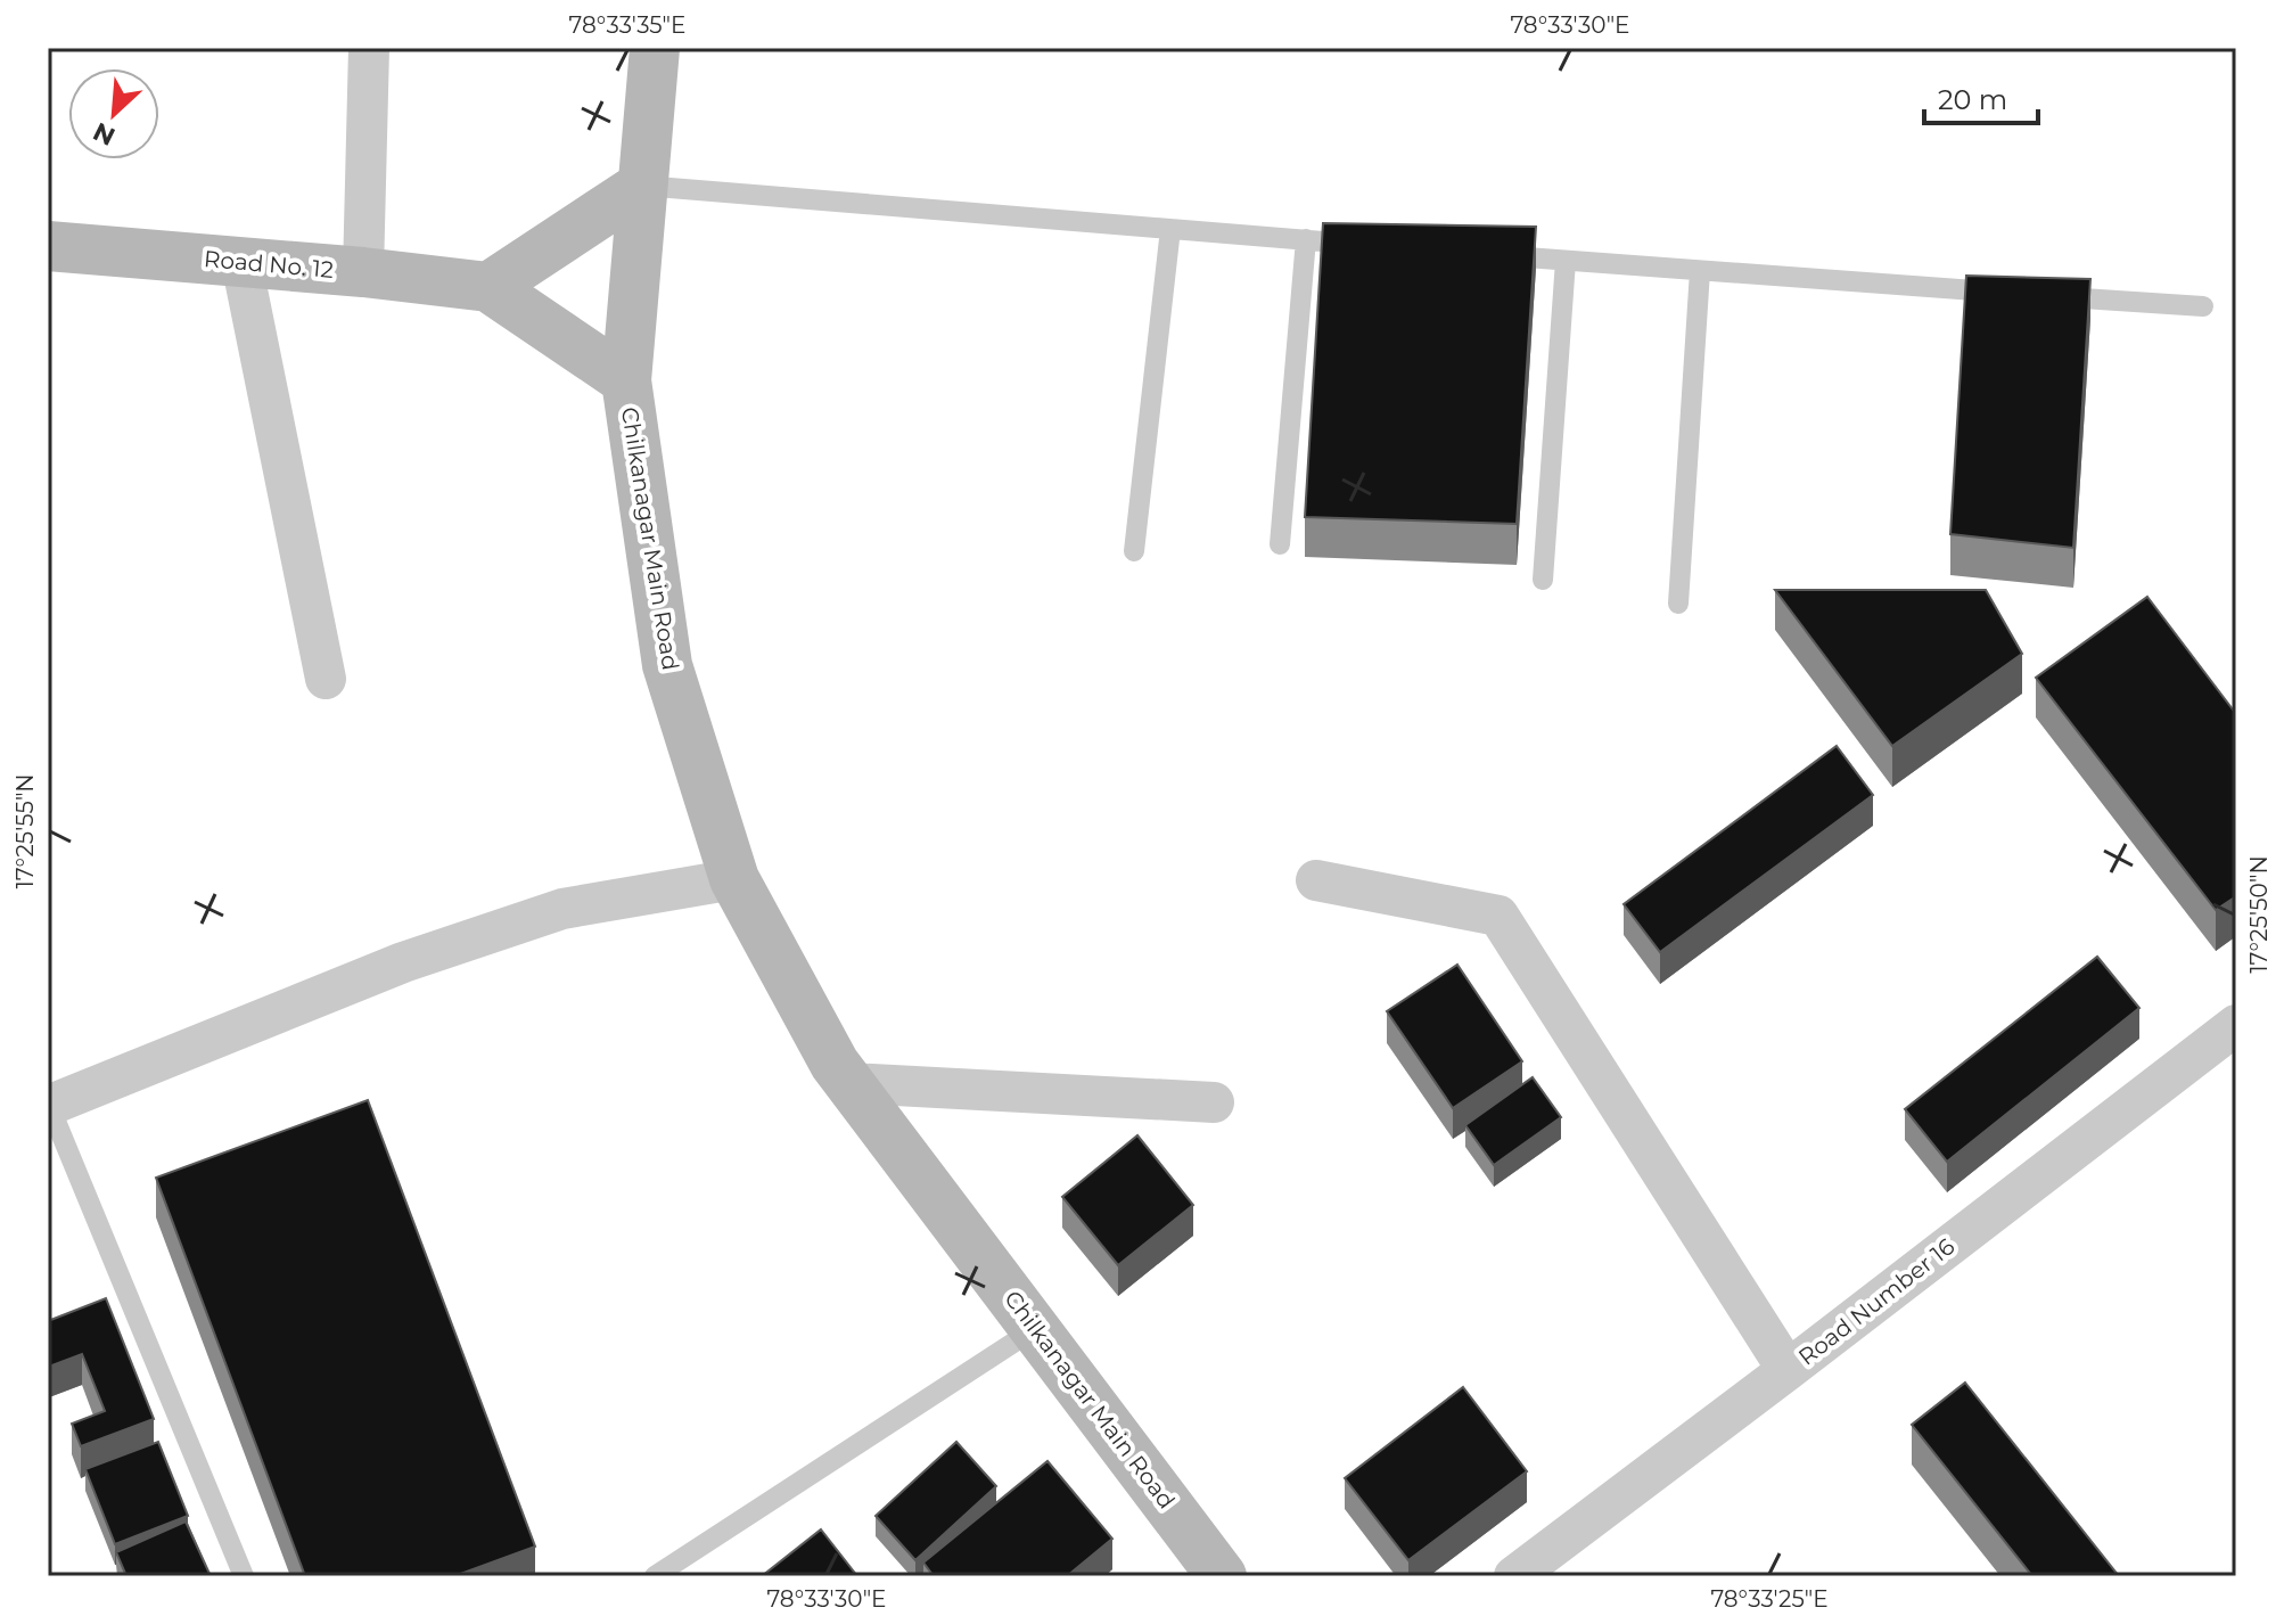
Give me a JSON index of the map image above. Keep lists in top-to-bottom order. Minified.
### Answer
{"streets":{"main road":["Road No. 12","Chilkanagar Main Road"],"street":["Road Number 16"]},"scale_bar":"20 m","north":"bottom left","coordinates":["78°33'35\"E","78°33'30\"E","17°25'55\"N","17°25'50\"N","78°33'25\"E"]}
